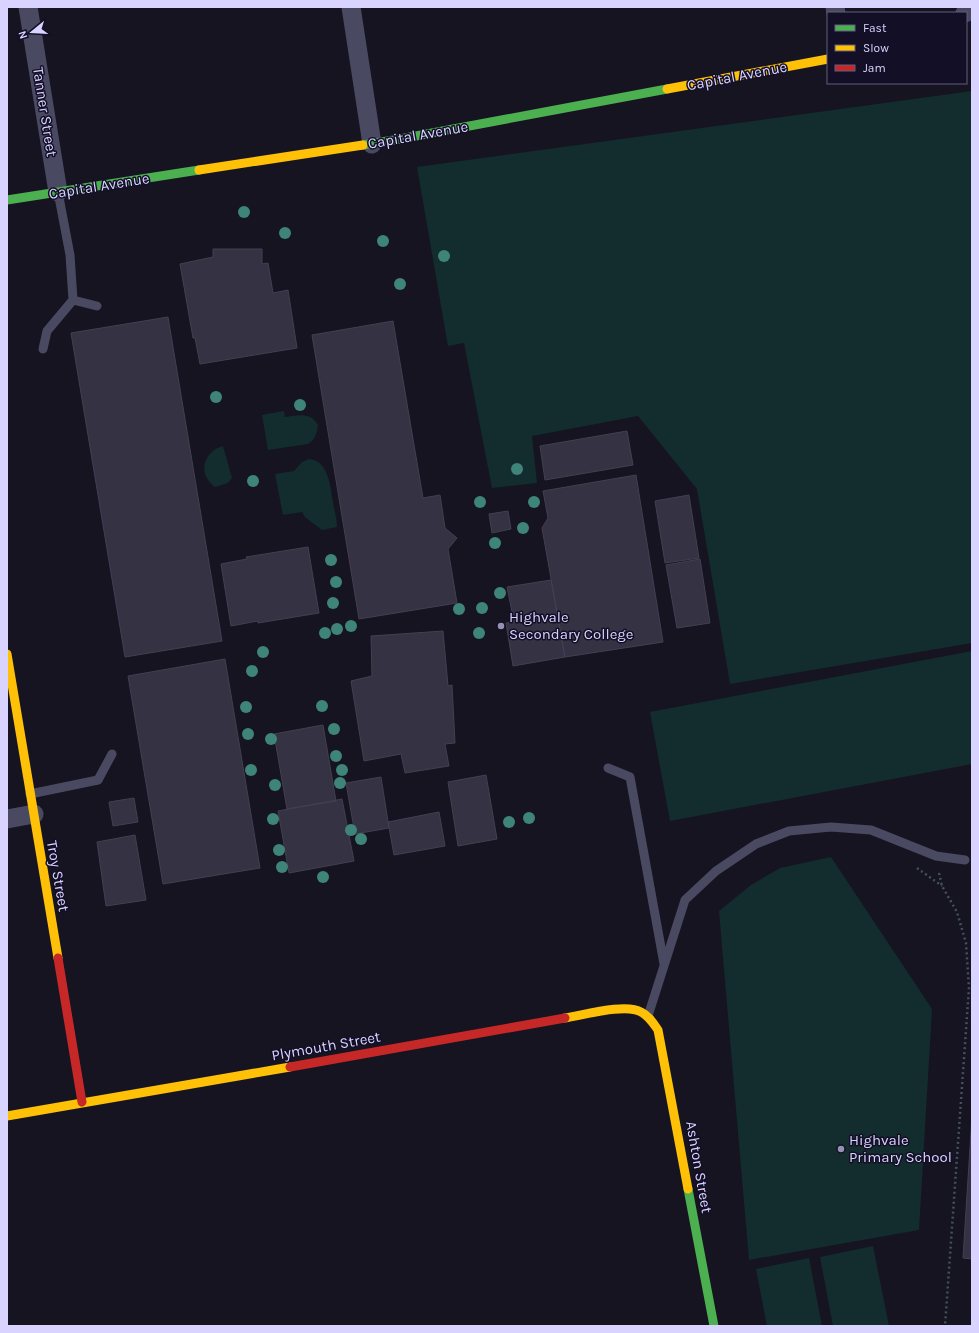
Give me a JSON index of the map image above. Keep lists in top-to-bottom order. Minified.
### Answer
{"streets":{"street":["Capital Avenue","Tanner Street","Troy Street","Plymouth Street","Ashton Street"]},"crossings":[["Capital Avenue","Tanner Street"],["Troy Street","Plymouth Street"],["Plymouth Street","Ashton Street"]],"places":["Highvale Secondary College","Highvale Primary School"],"legend":["Fast","Slow","Jam"],"north":"left"}
